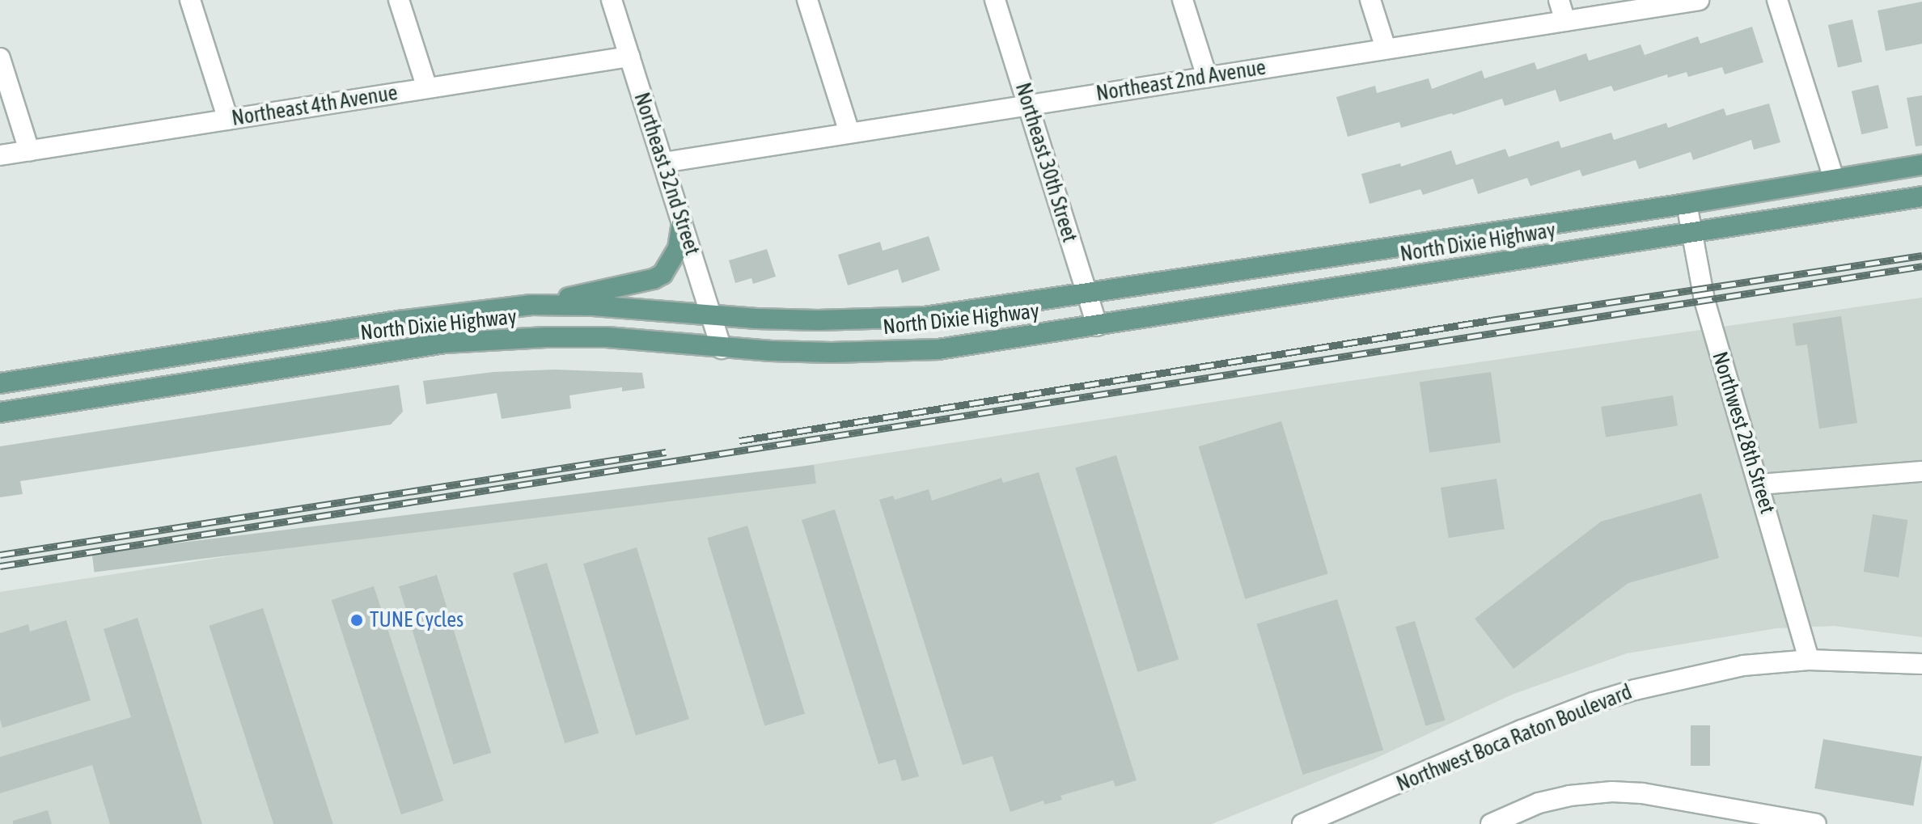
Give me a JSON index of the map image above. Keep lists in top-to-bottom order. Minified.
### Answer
{"streets":{"main road":["North Dixie Highway"],"street":["Northeast 2nd Avenue","Northeast 4th Avenue","Northeast 30th Street","Northeast 32nd Street","Northwest 28th Street","Northwest Boca Raton Boulevard"]},"crossings":[["Northeast 2nd Avenue","Northeast 30th Street"],["Northeast 2nd Avenue","Northeast 32nd Street"],["Northeast 4th Avenue","Northeast 32nd Street"],["Northeast 30th Street","North Dixie Highway"],["Northeast 32nd Street","North Dixie Highway"],["North Dixie Highway","Northwest 28th Street"],["Northwest 28th Street","Northwest Boca Raton Boulevard"]],"places":["TUNE Cycles"]}
